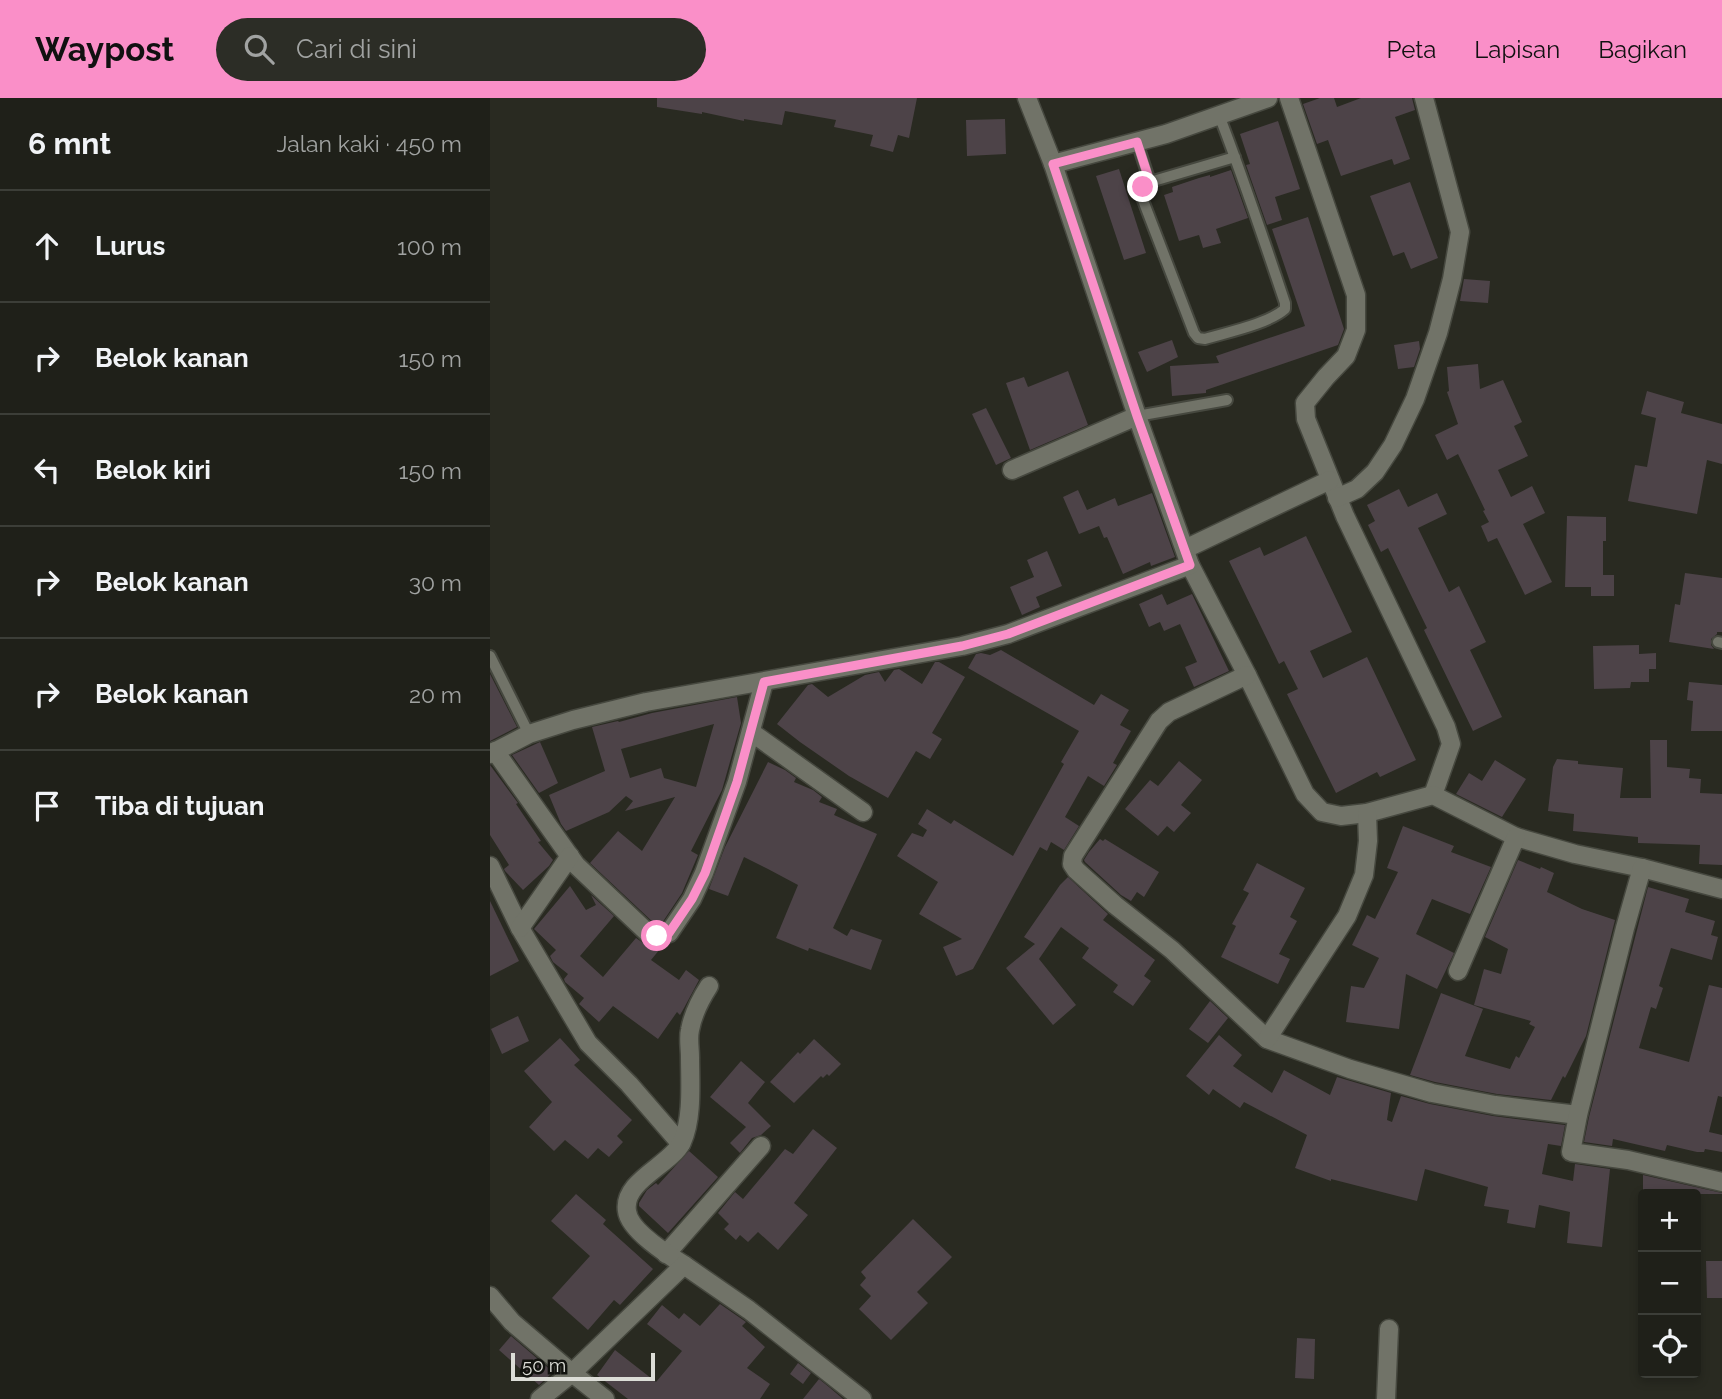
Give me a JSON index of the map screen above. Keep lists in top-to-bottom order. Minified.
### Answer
{"scale_bar":"50 m","page":{"header":"Waypost","search":"Cari di sini","nav":["Peta","Lapisan","Bagikan"],"heading":["6 mnt","Jalan kaki · 450 m"],"list":[["Lurus","100 m"],["Belok kanan","150 m"],["Belok kiri","150 m"],["Belok kanan","30 m"],["Belok kanan","20 m"],"Tiba di tujuan"],"map_buttons":["+","−"],"scale":"50 m"}}
